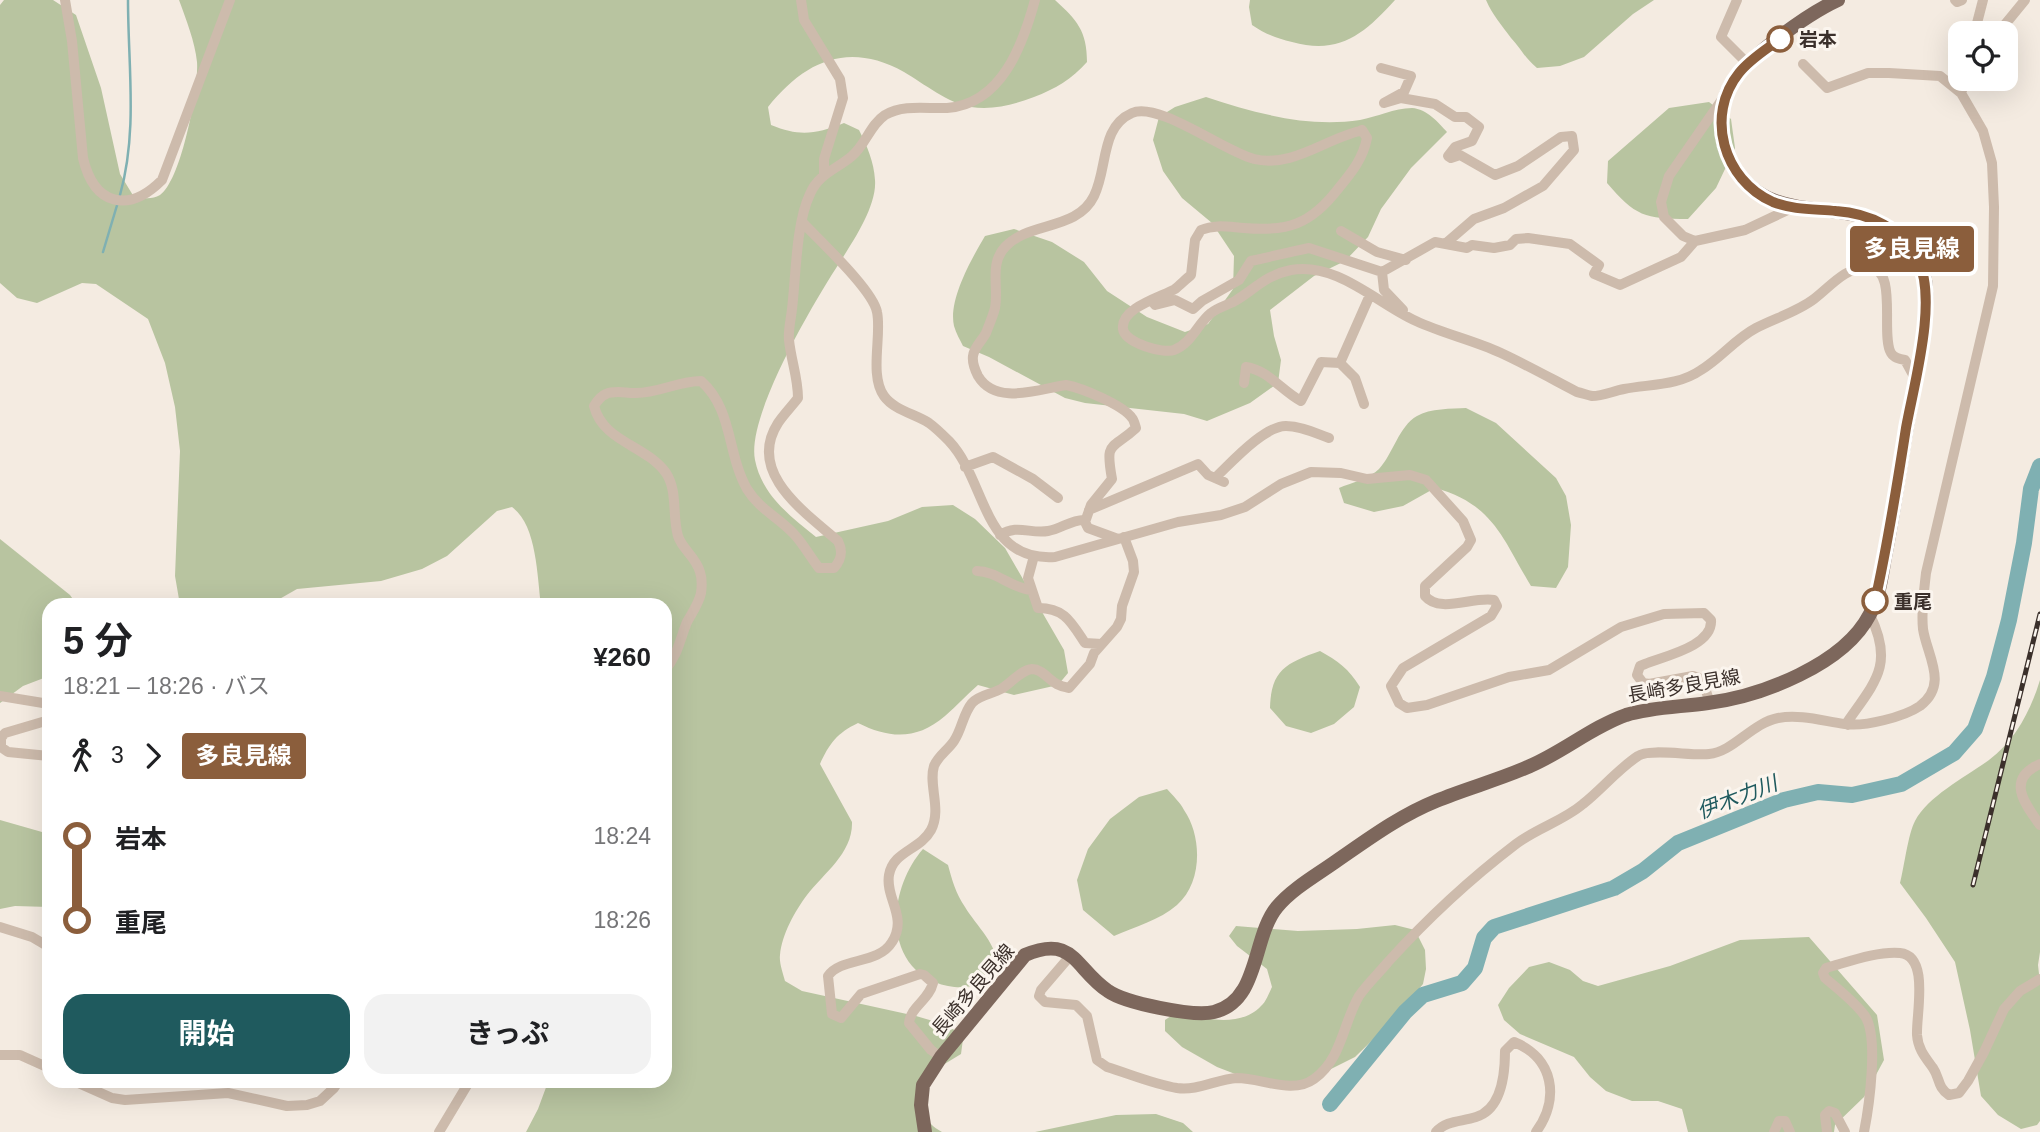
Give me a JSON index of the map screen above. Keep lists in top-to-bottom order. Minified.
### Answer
{"streets":{"main road":["長崎多良見線"]},"water":["伊木力川"],"places":["岩本","重尾"],"lines":["bus line 多良見線"],"page":{"on_map":"多良見線","heading":["5 分","18:21 – 18:26 · バス","¥260"],"legs":["3","多良見線"],"list":[{"name":"岩本","value":"18:24"},{"name":"重尾","value":"18:26"}],"buttons":["開始","きっぷ"]}}
